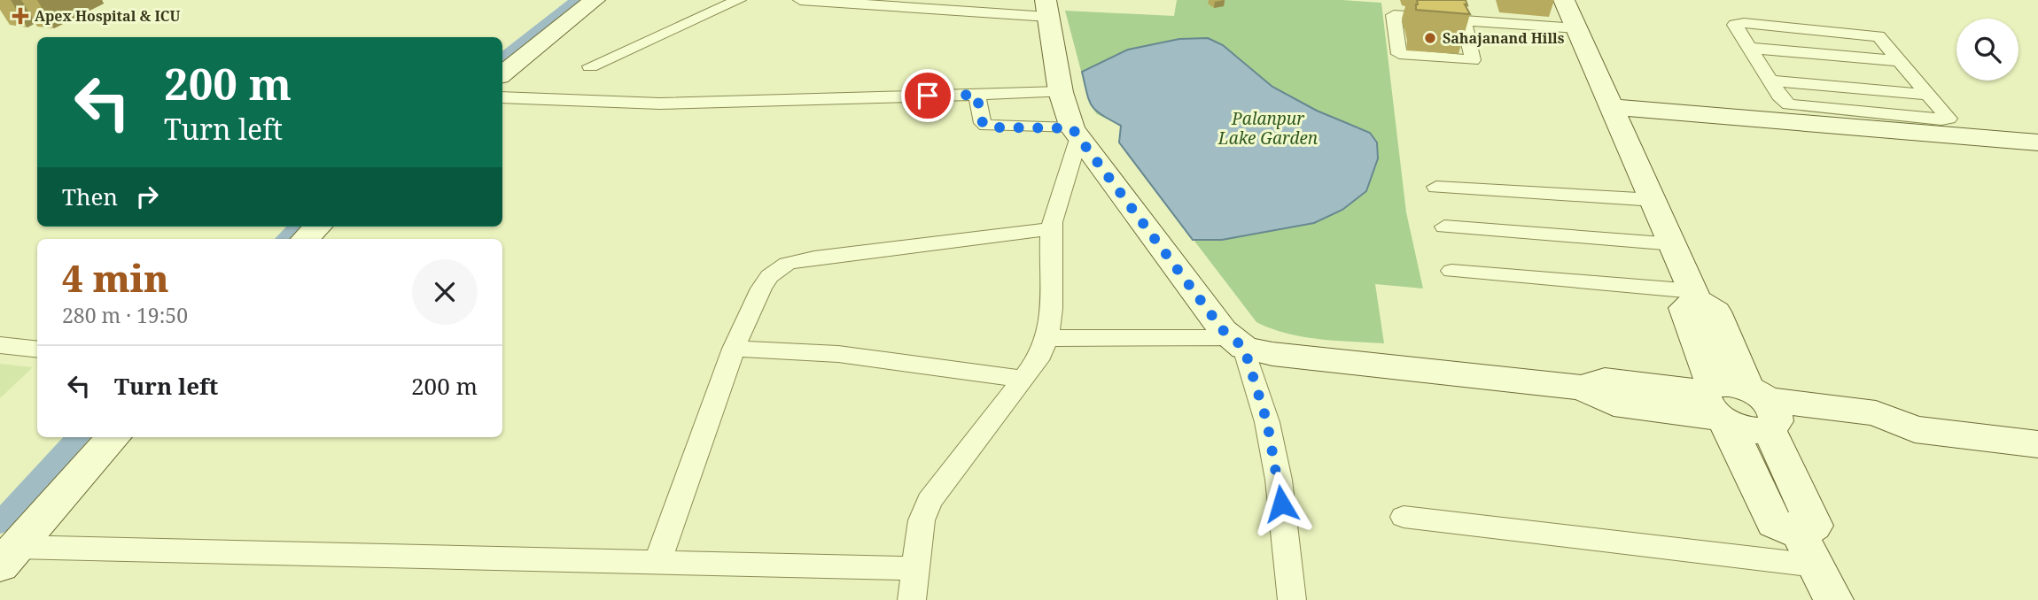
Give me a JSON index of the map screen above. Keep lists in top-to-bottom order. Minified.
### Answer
{"parks":["Palanpur Lake Garden"],"places":{"health":["Apex Hospital & ICU"],"other":["Sahajanand Hills"]},"page":{"turn":["200 m","Turn left"],"then":"Then","heading":["4 min","280 m · 19:50"],"list":[{"name":"Turn left","value":"200 m"}]}}
